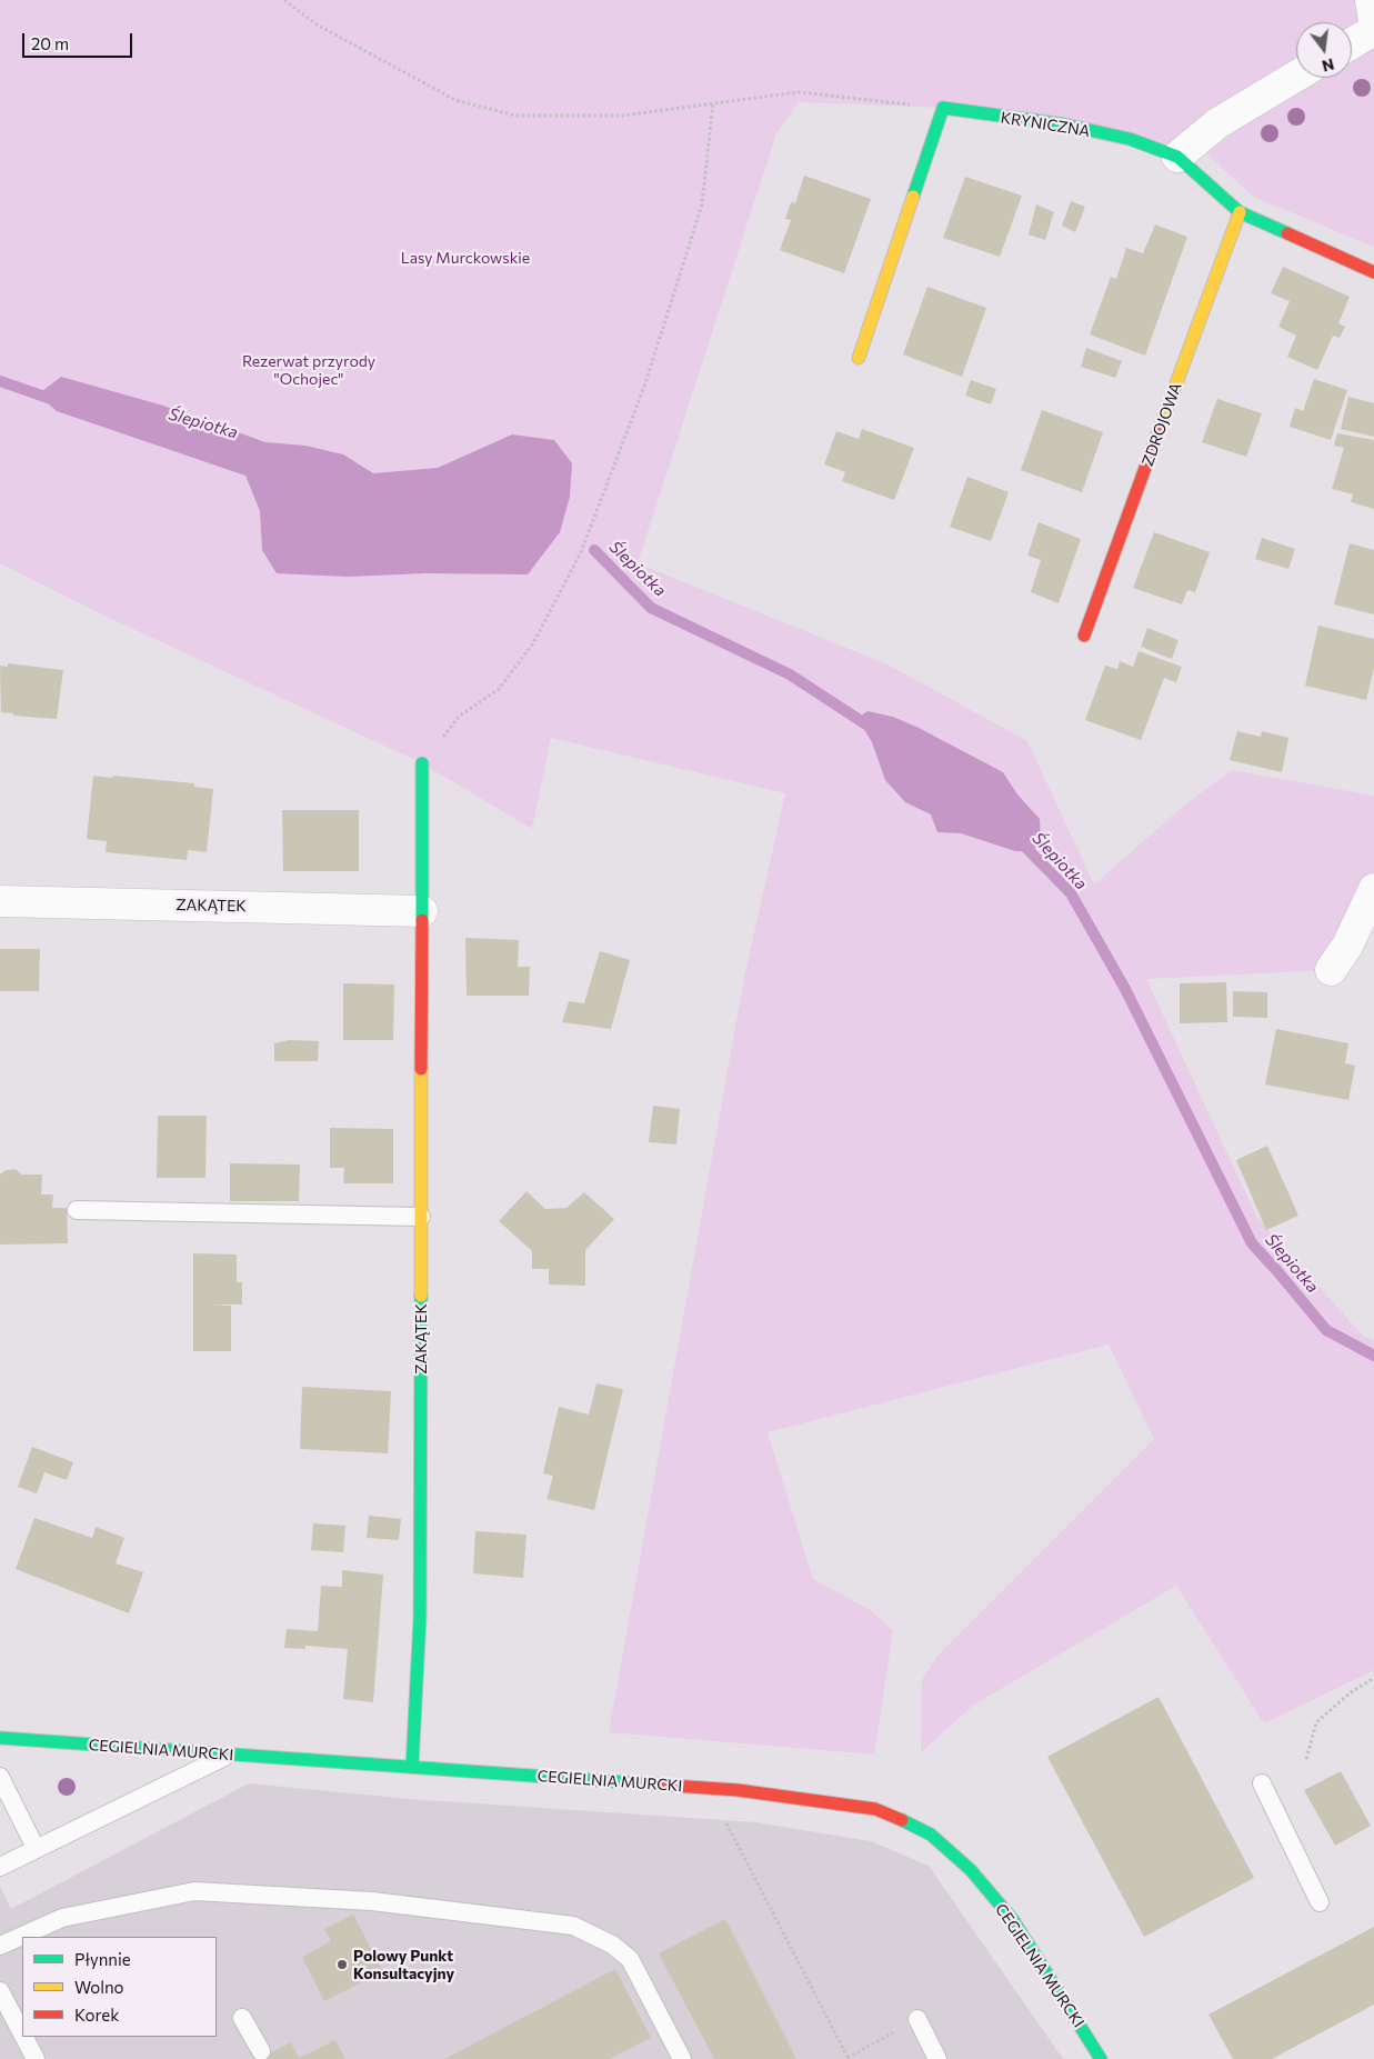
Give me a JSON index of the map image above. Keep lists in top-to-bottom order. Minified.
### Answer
{"streets":{"street":["KRYNICZNA","ZDROJOWA","ZAKĄTEK","CEGIELNIA MURCKI"]},"crossings":[["KRYNICZNA","ZDROJOWA"],["ZAKĄTEK","CEGIELNIA MURCKI"]],"water":["Ślepiotka"],"parks":["Lasy Murckowskie","Rezerwat przyrody \"Ochojec\""],"places":["Polowy Punkt Konsultacyjny"],"legend":["Płynnie","Wolno","Korek"],"scale_bar":"20 m","north":"bottom"}
